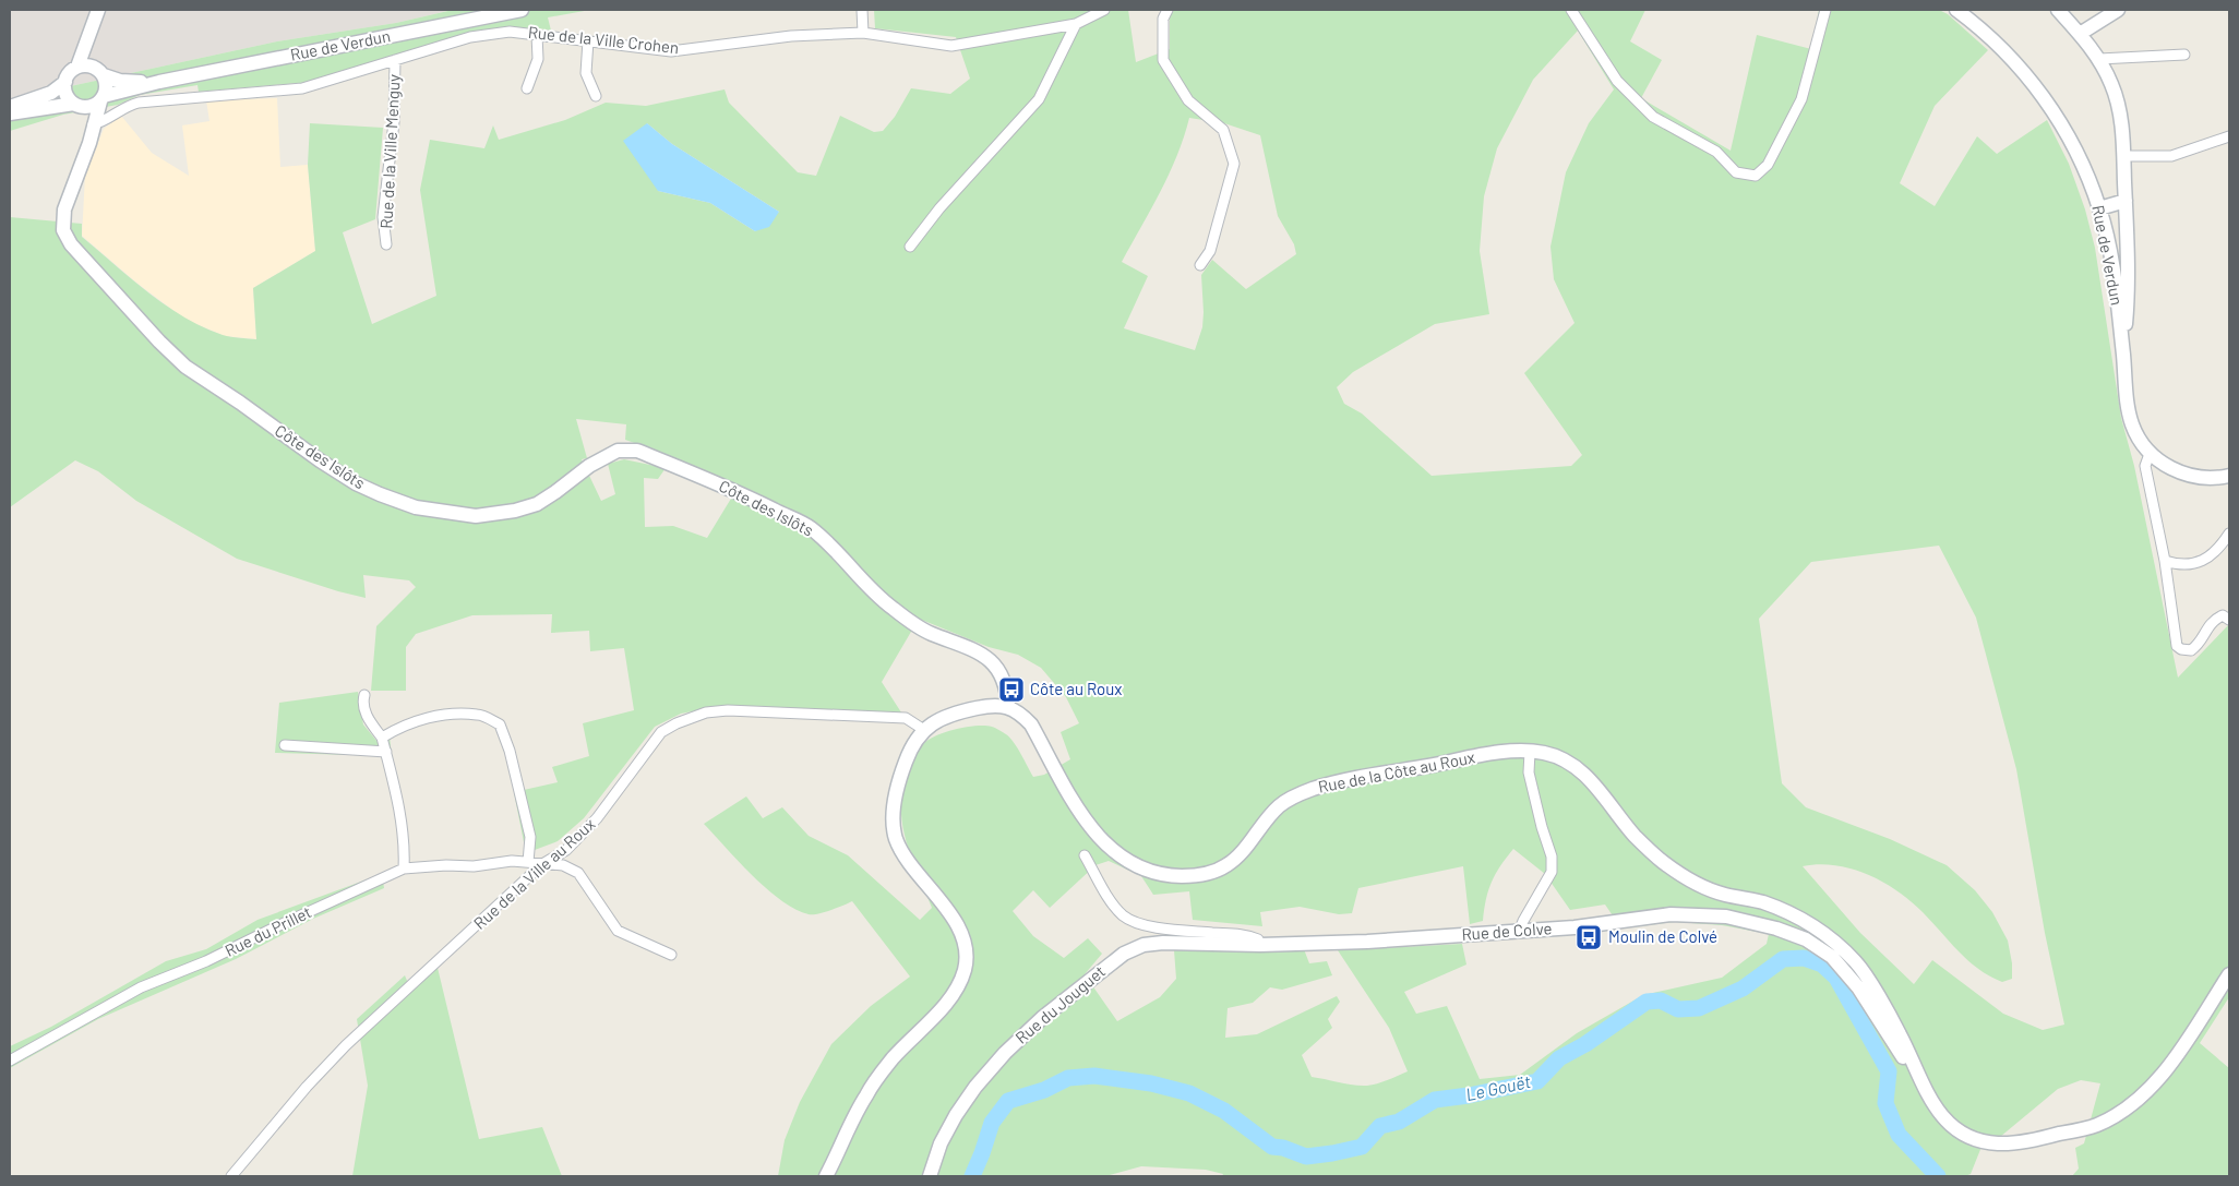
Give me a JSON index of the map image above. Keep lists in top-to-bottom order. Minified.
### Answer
{"streets":{"main road":["Rue de Verdun","Côte des Islôts","Rue de la Côte au Roux","Rue de Colve","Rue du Jouguet"],"street":["Rue de la Ville Crohen","Rue de la Ville Menguy","Rue de la Ville au Roux","Rue du Prillet"]},"crossings":[["Rue de la Ville Crohen","Rue de la Ville Menguy"],["Rue de la Ville Crohen","Côte des Islôts"],["Rue de Verdun","Côte des Islôts"],["Côte des Islôts","Rue de la Côte au Roux"],["Rue de la Côte au Roux","Rue de Colve"],["Rue de la Ville au Roux","Rue du Prillet"],["Rue de Colve","Rue du Jouguet"]],"water":["Le Gouët"],"places":{"bus stop":["Côte au Roux","Moulin de Colvé"]}}
